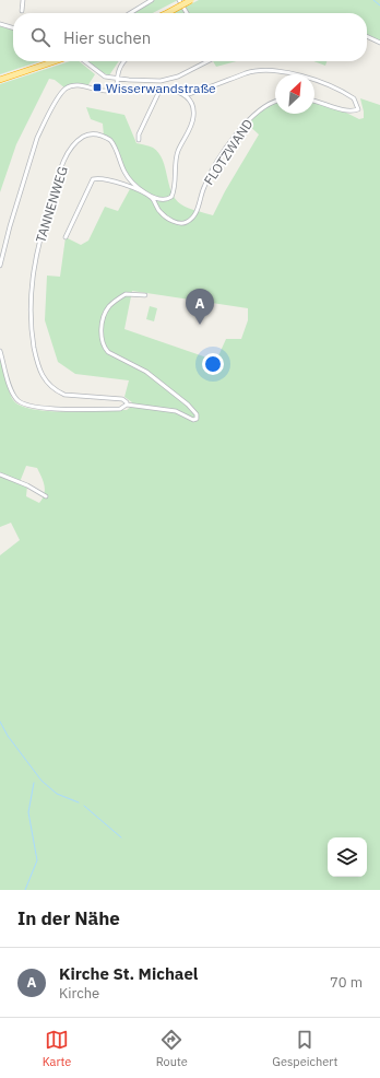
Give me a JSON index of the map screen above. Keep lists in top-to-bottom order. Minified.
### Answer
{"streets":{"street":["FLOTZWAND","TANNENWEG"]},"crossings":[["FLOTZWAND","TANNENWEG"]],"places":{"transit":["Wisserwandstraße"]},"north":"top right","page":{"search":"Hier suchen","pins":"A","heading":"In der Nähe","list":[{"mark":"A","name":"Kirche St. Michael","note":"Kirche","value":"70 m"}],"nav":["Karte","Route","Gespeichert"]}}
